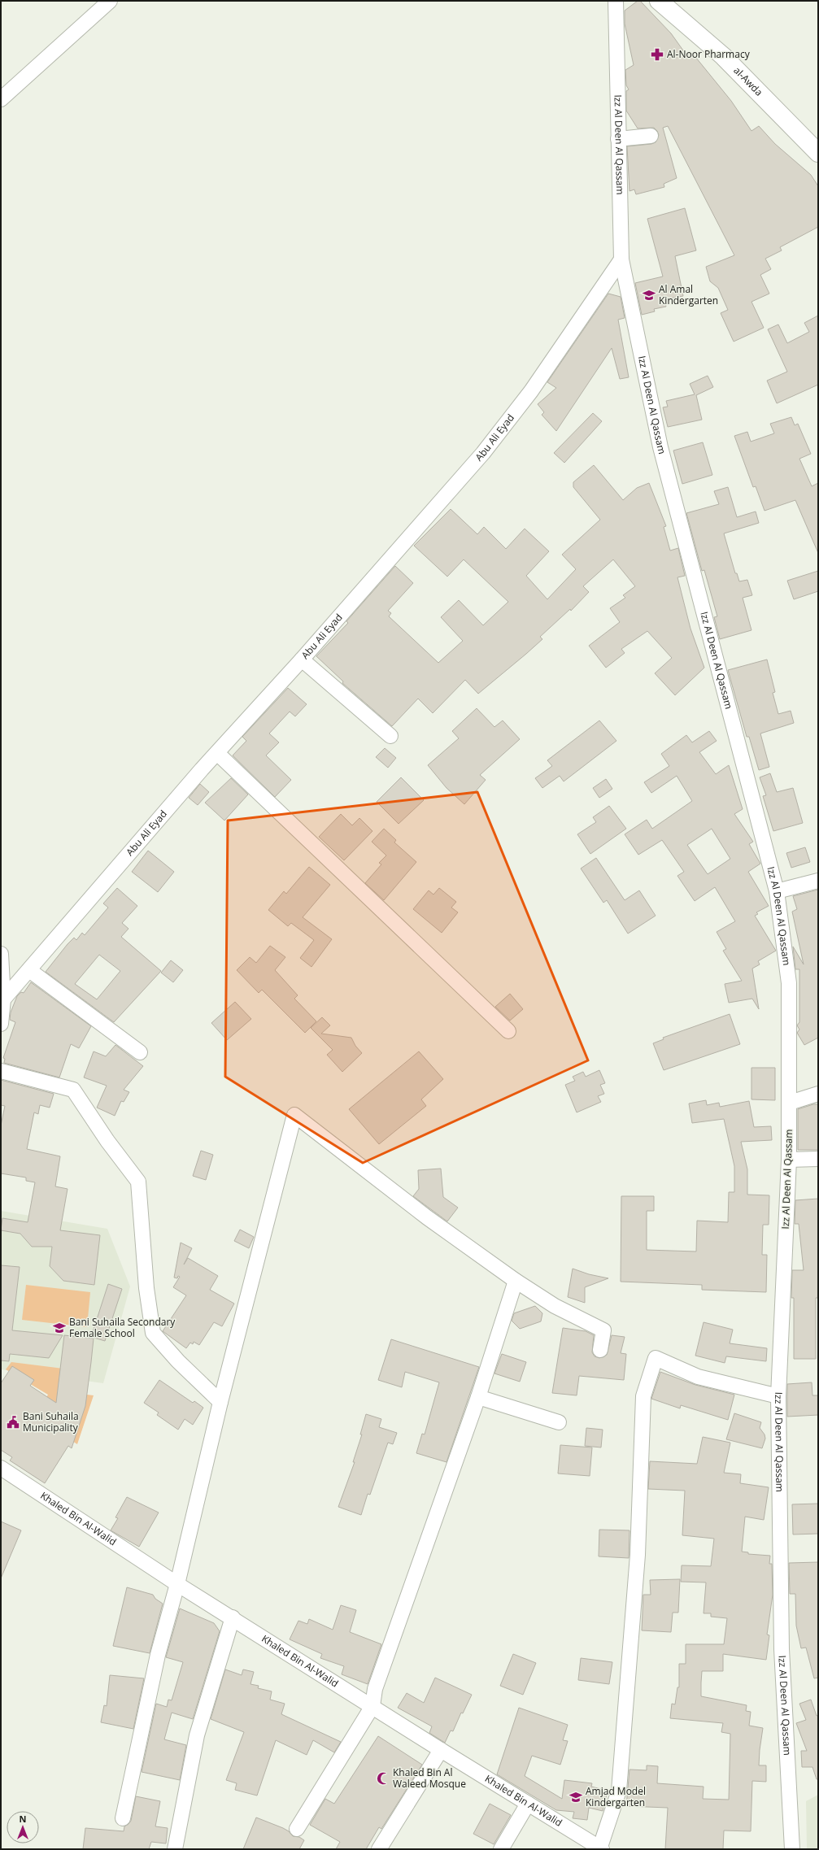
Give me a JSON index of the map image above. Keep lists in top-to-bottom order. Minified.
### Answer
{"streets":{"main road":["al-Awda"],"street":["Izz Al Deen Al Qassam","Abu Ali Eyad","Khaled Bin Al-Walid"]},"crossings":[["Izz Al Deen Al Qassam","Abu Ali Eyad"]],"places":{"pharmacy":["Al-Noor Pharmacy"],"school or university":["Al Amal Kindergarten","Bani Suhaila Secondary Female School","Amjad Model Kindergarten"],"public building":["Bani Suhaila Municipality"],"mosque":["Khaled Bin Al Waleed Mosque"]},"north":"top"}
